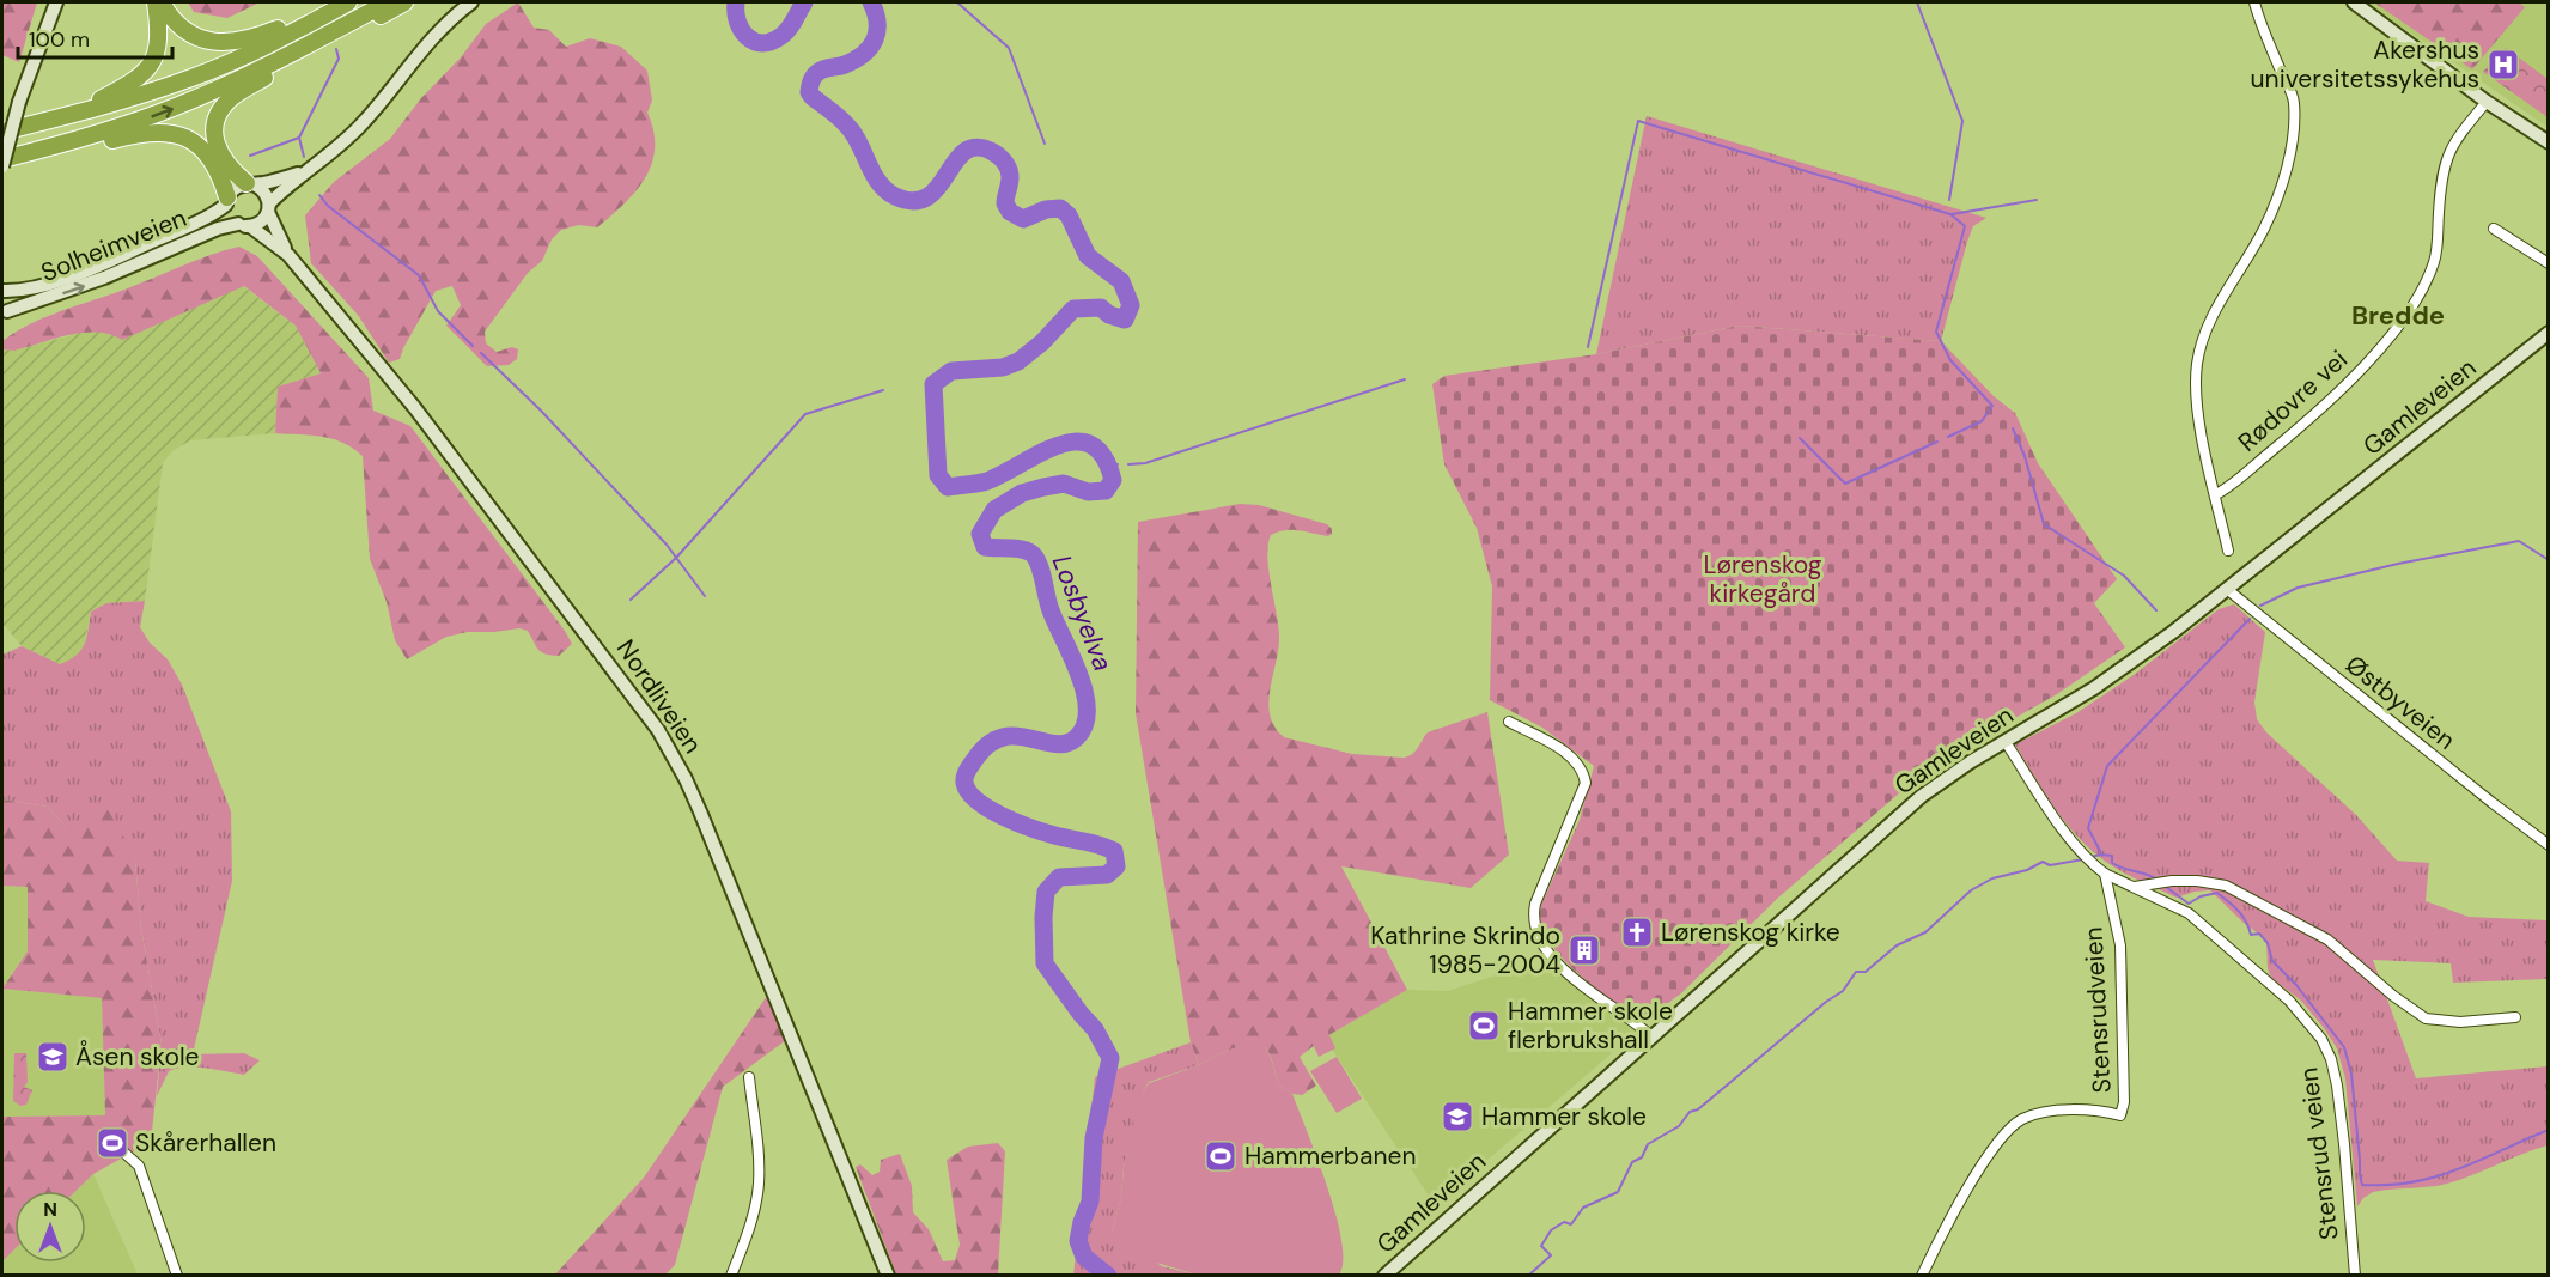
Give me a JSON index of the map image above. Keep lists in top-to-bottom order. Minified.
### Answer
{"streets":{"main road":["Solheimveien","Gamleveien","Nordliveien"],"street":["Rødovre vei","Østbyveien","Stensrudveien","Stensrud veien"]},"crossings":[["Solheimveien","Nordliveien"],["Gamleveien","Østbyveien"],["Gamleveien","Stensrud veien"],["Stensrudveien","Stensrud veien"]],"districts":["Bredde"],"water":["Losbyelva"],"parks":["Lørenskog kirkegård"],"places":{"hospital":["Akershus universitetssykehus"],"church":["Lørenskog kirke"],"building":["Kathrine Skrindo 1985-2004"],"sports":["Hammer skole flerbrukshall","Skårerhallen","Hammerbanen"],"school or university":["Åsen skole","Hammer skole"]},"scale_bar":"100 m","north":"top"}
